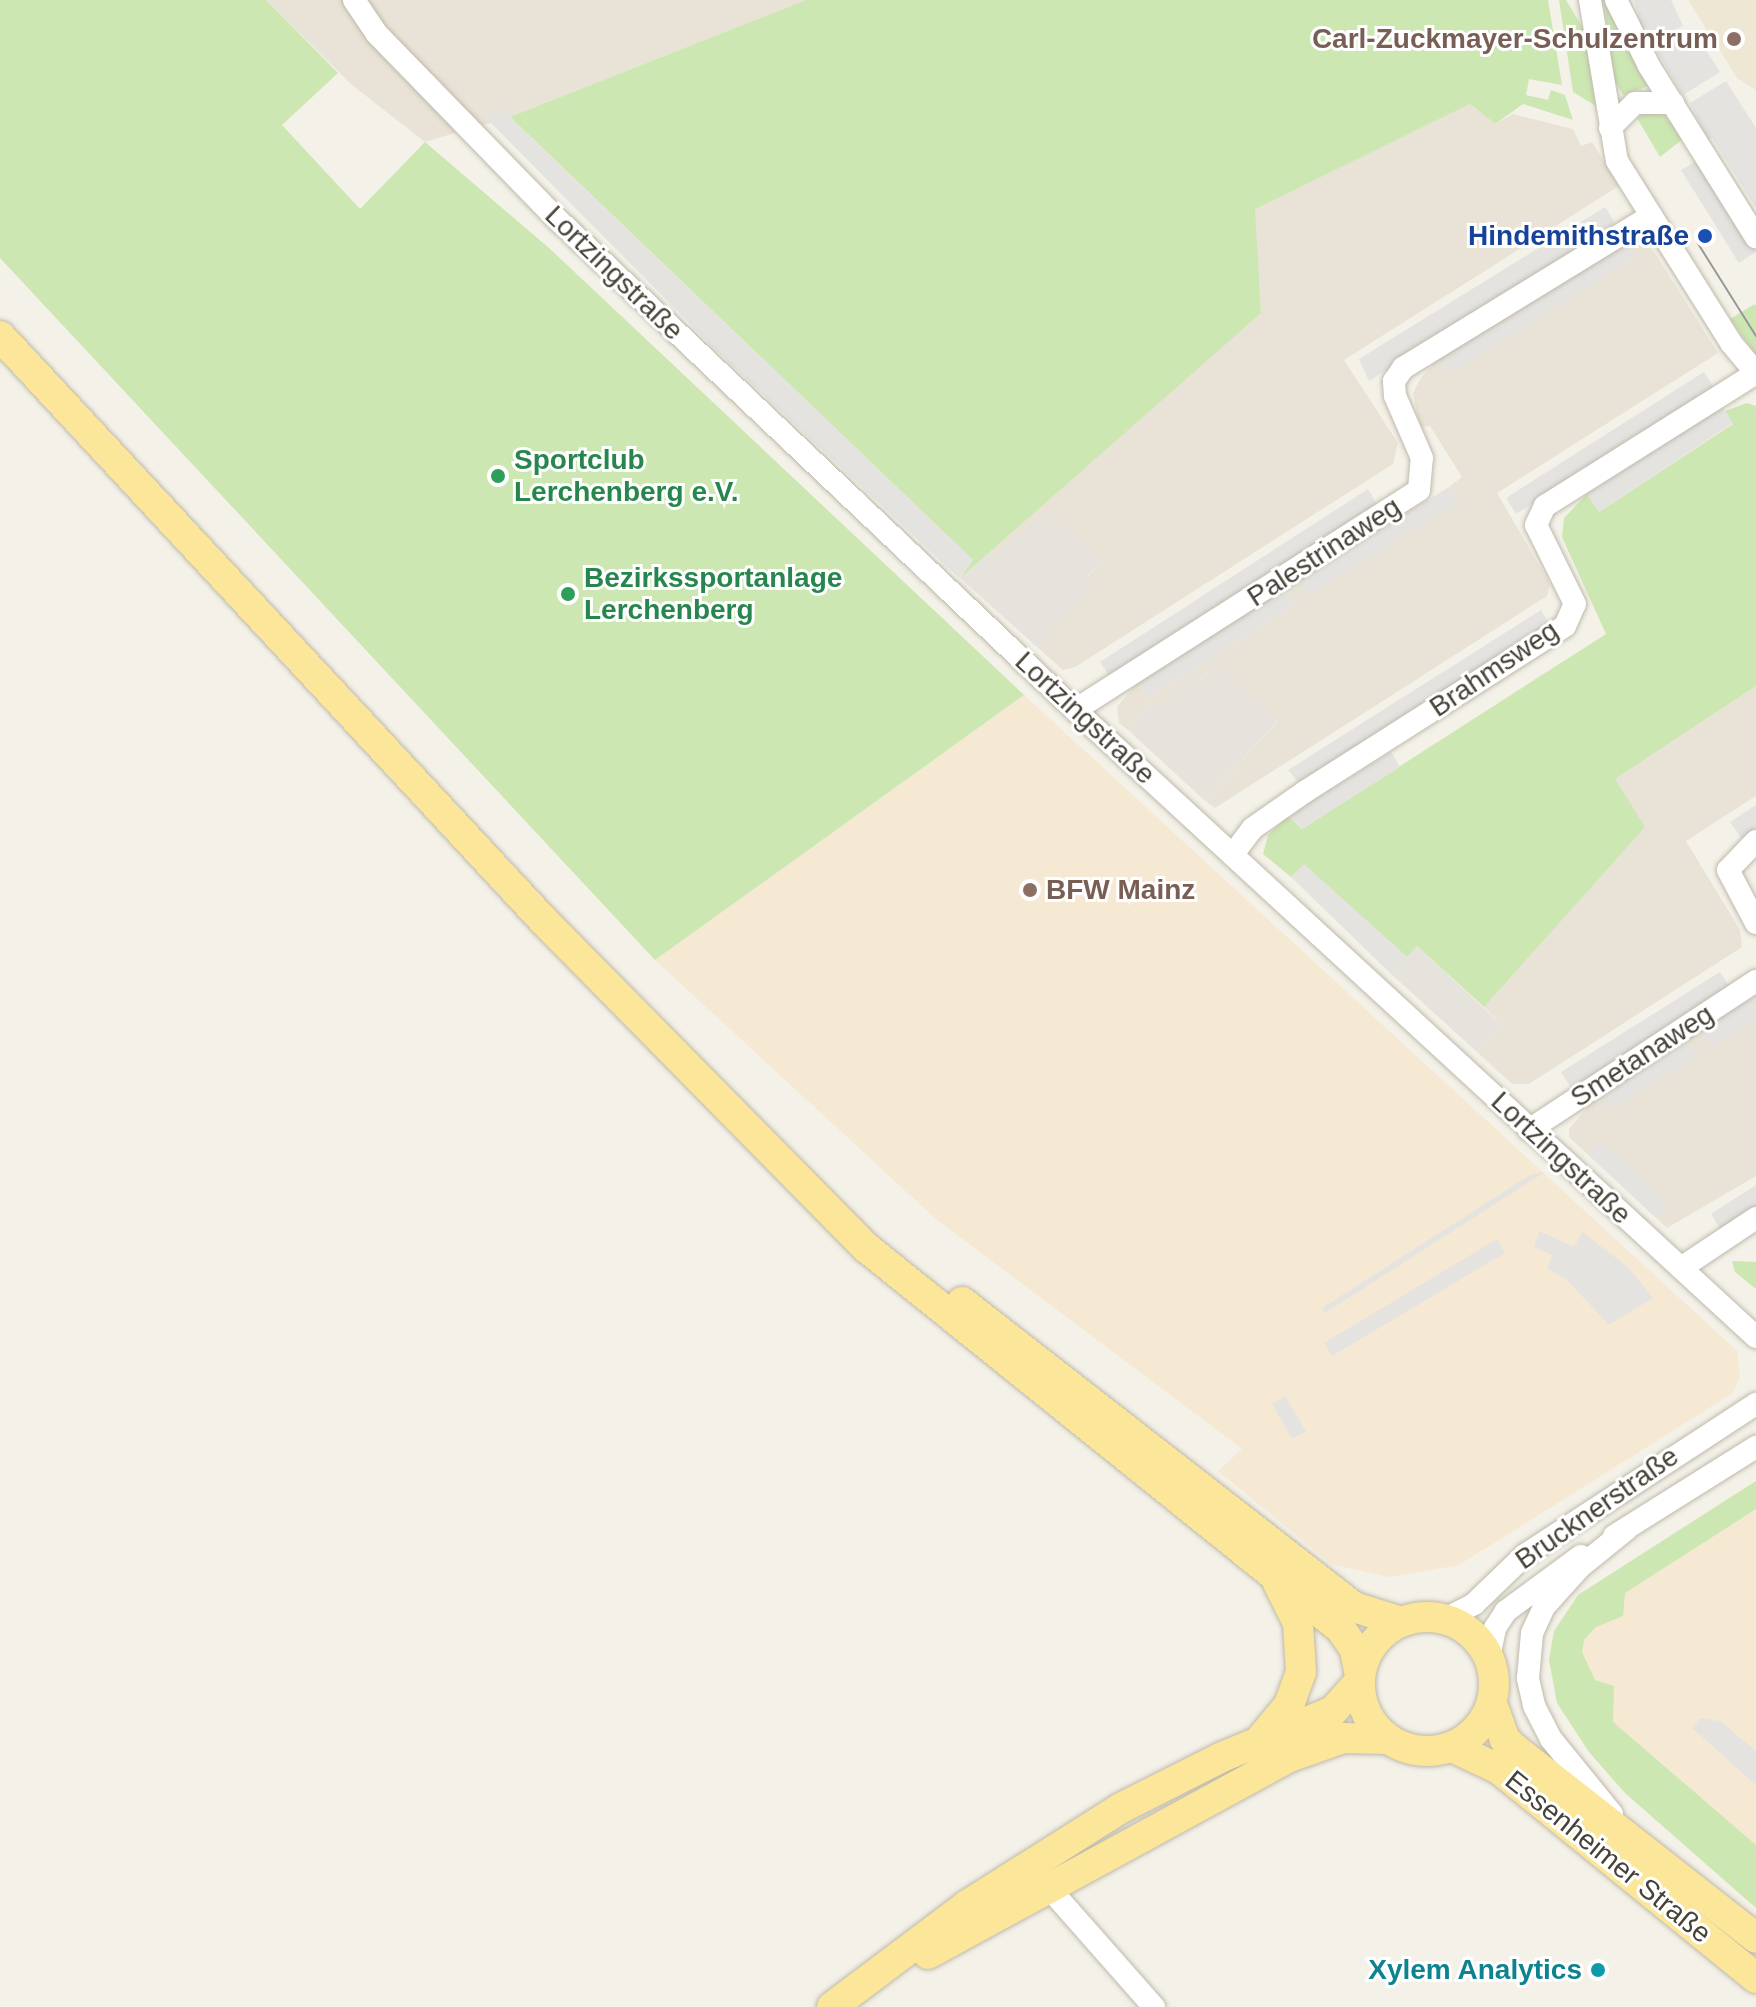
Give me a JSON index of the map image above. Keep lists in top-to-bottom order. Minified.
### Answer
{"streets":{"main road":["Essenheimer Straße"],"street":["Lortzingstraße","Palestrinaweg","Brahmsweg","Smetanaweg","Brucknerstraße"]},"crossings":[["Lortzingstraße","Palestrinaweg"],["Lortzingstraße","Brahmsweg"],["Lortzingstraße","Smetanaweg"],["Brucknerstraße","Essenheimer Straße"]],"places":["Carl-Zuckmayer-Schulzentrum","Hindemithstraße","Sportclub Lerchenberg e.V.","Bezirkssportanlage Lerchenberg","BFW Mainz","Xylem Analytics"]}
